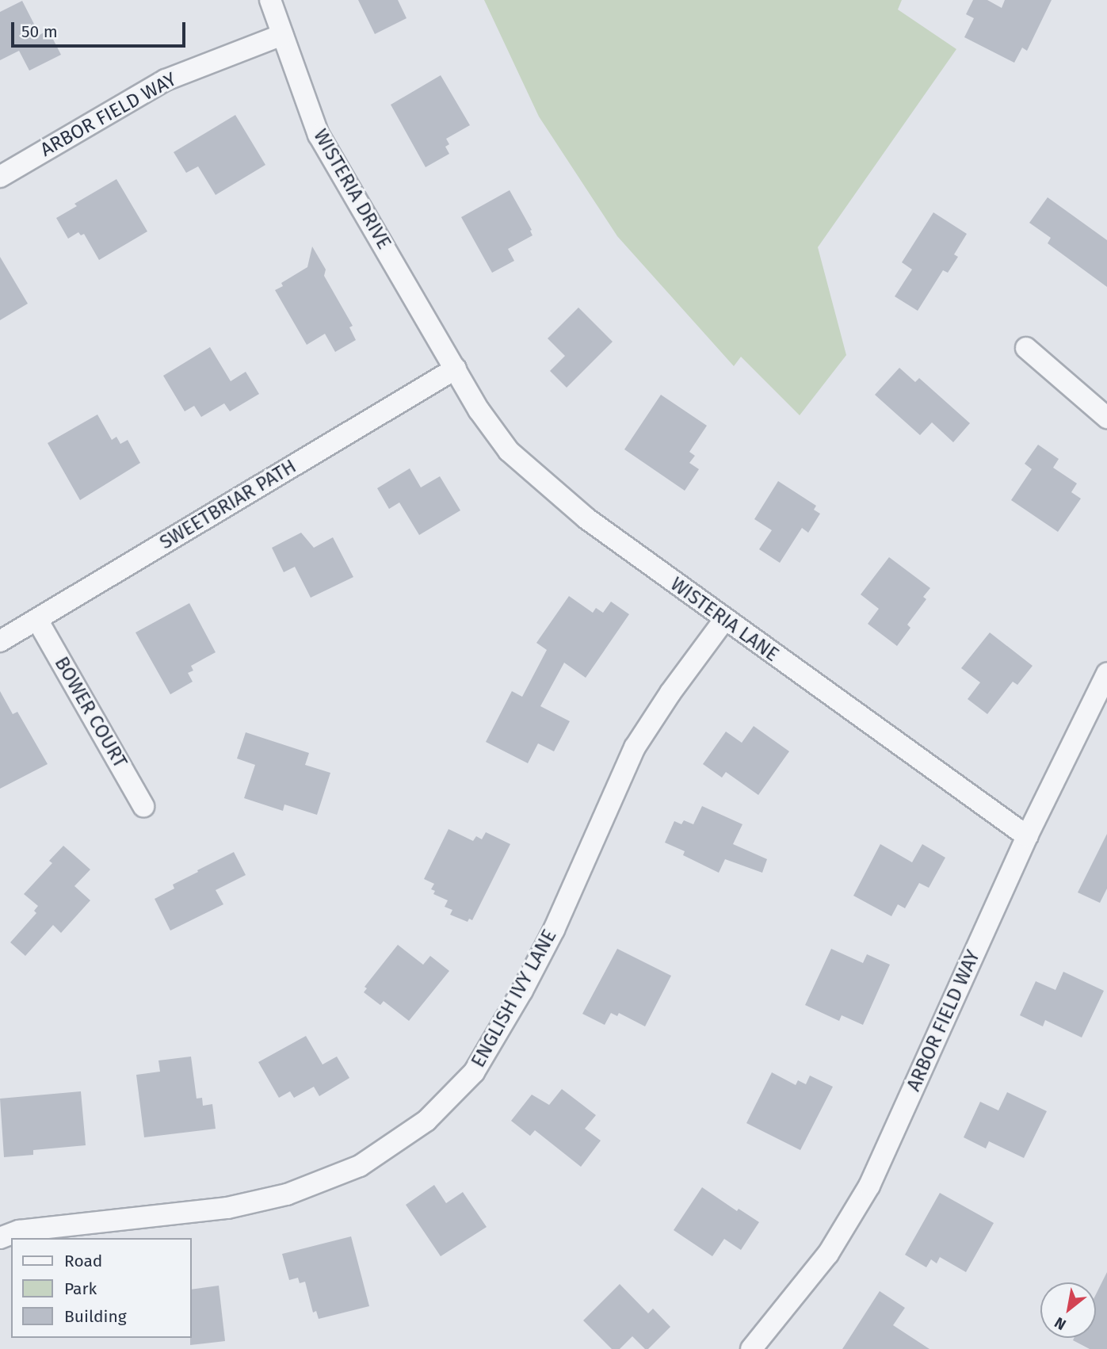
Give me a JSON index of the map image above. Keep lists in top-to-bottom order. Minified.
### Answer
{"streets":{"street":["ARBOR FIELD WAY","WISTERIA DRIVE","SWEETBRIAR PATH","WISTERIA LANE","BOWER COURT","ENGLISH IVY LANE"]},"crossings":[["ARBOR FIELD WAY","WISTERIA DRIVE"],["ARBOR FIELD WAY","WISTERIA LANE"],["WISTERIA DRIVE","SWEETBRIAR PATH"],["WISTERIA DRIVE","WISTERIA LANE"],["SWEETBRIAR PATH","WISTERIA LANE"],["SWEETBRIAR PATH","BOWER COURT"],["WISTERIA LANE","ENGLISH IVY LANE"]],"legend":["Road","Park","Building"],"scale_bar":"50 m","north":"bottom left"}
